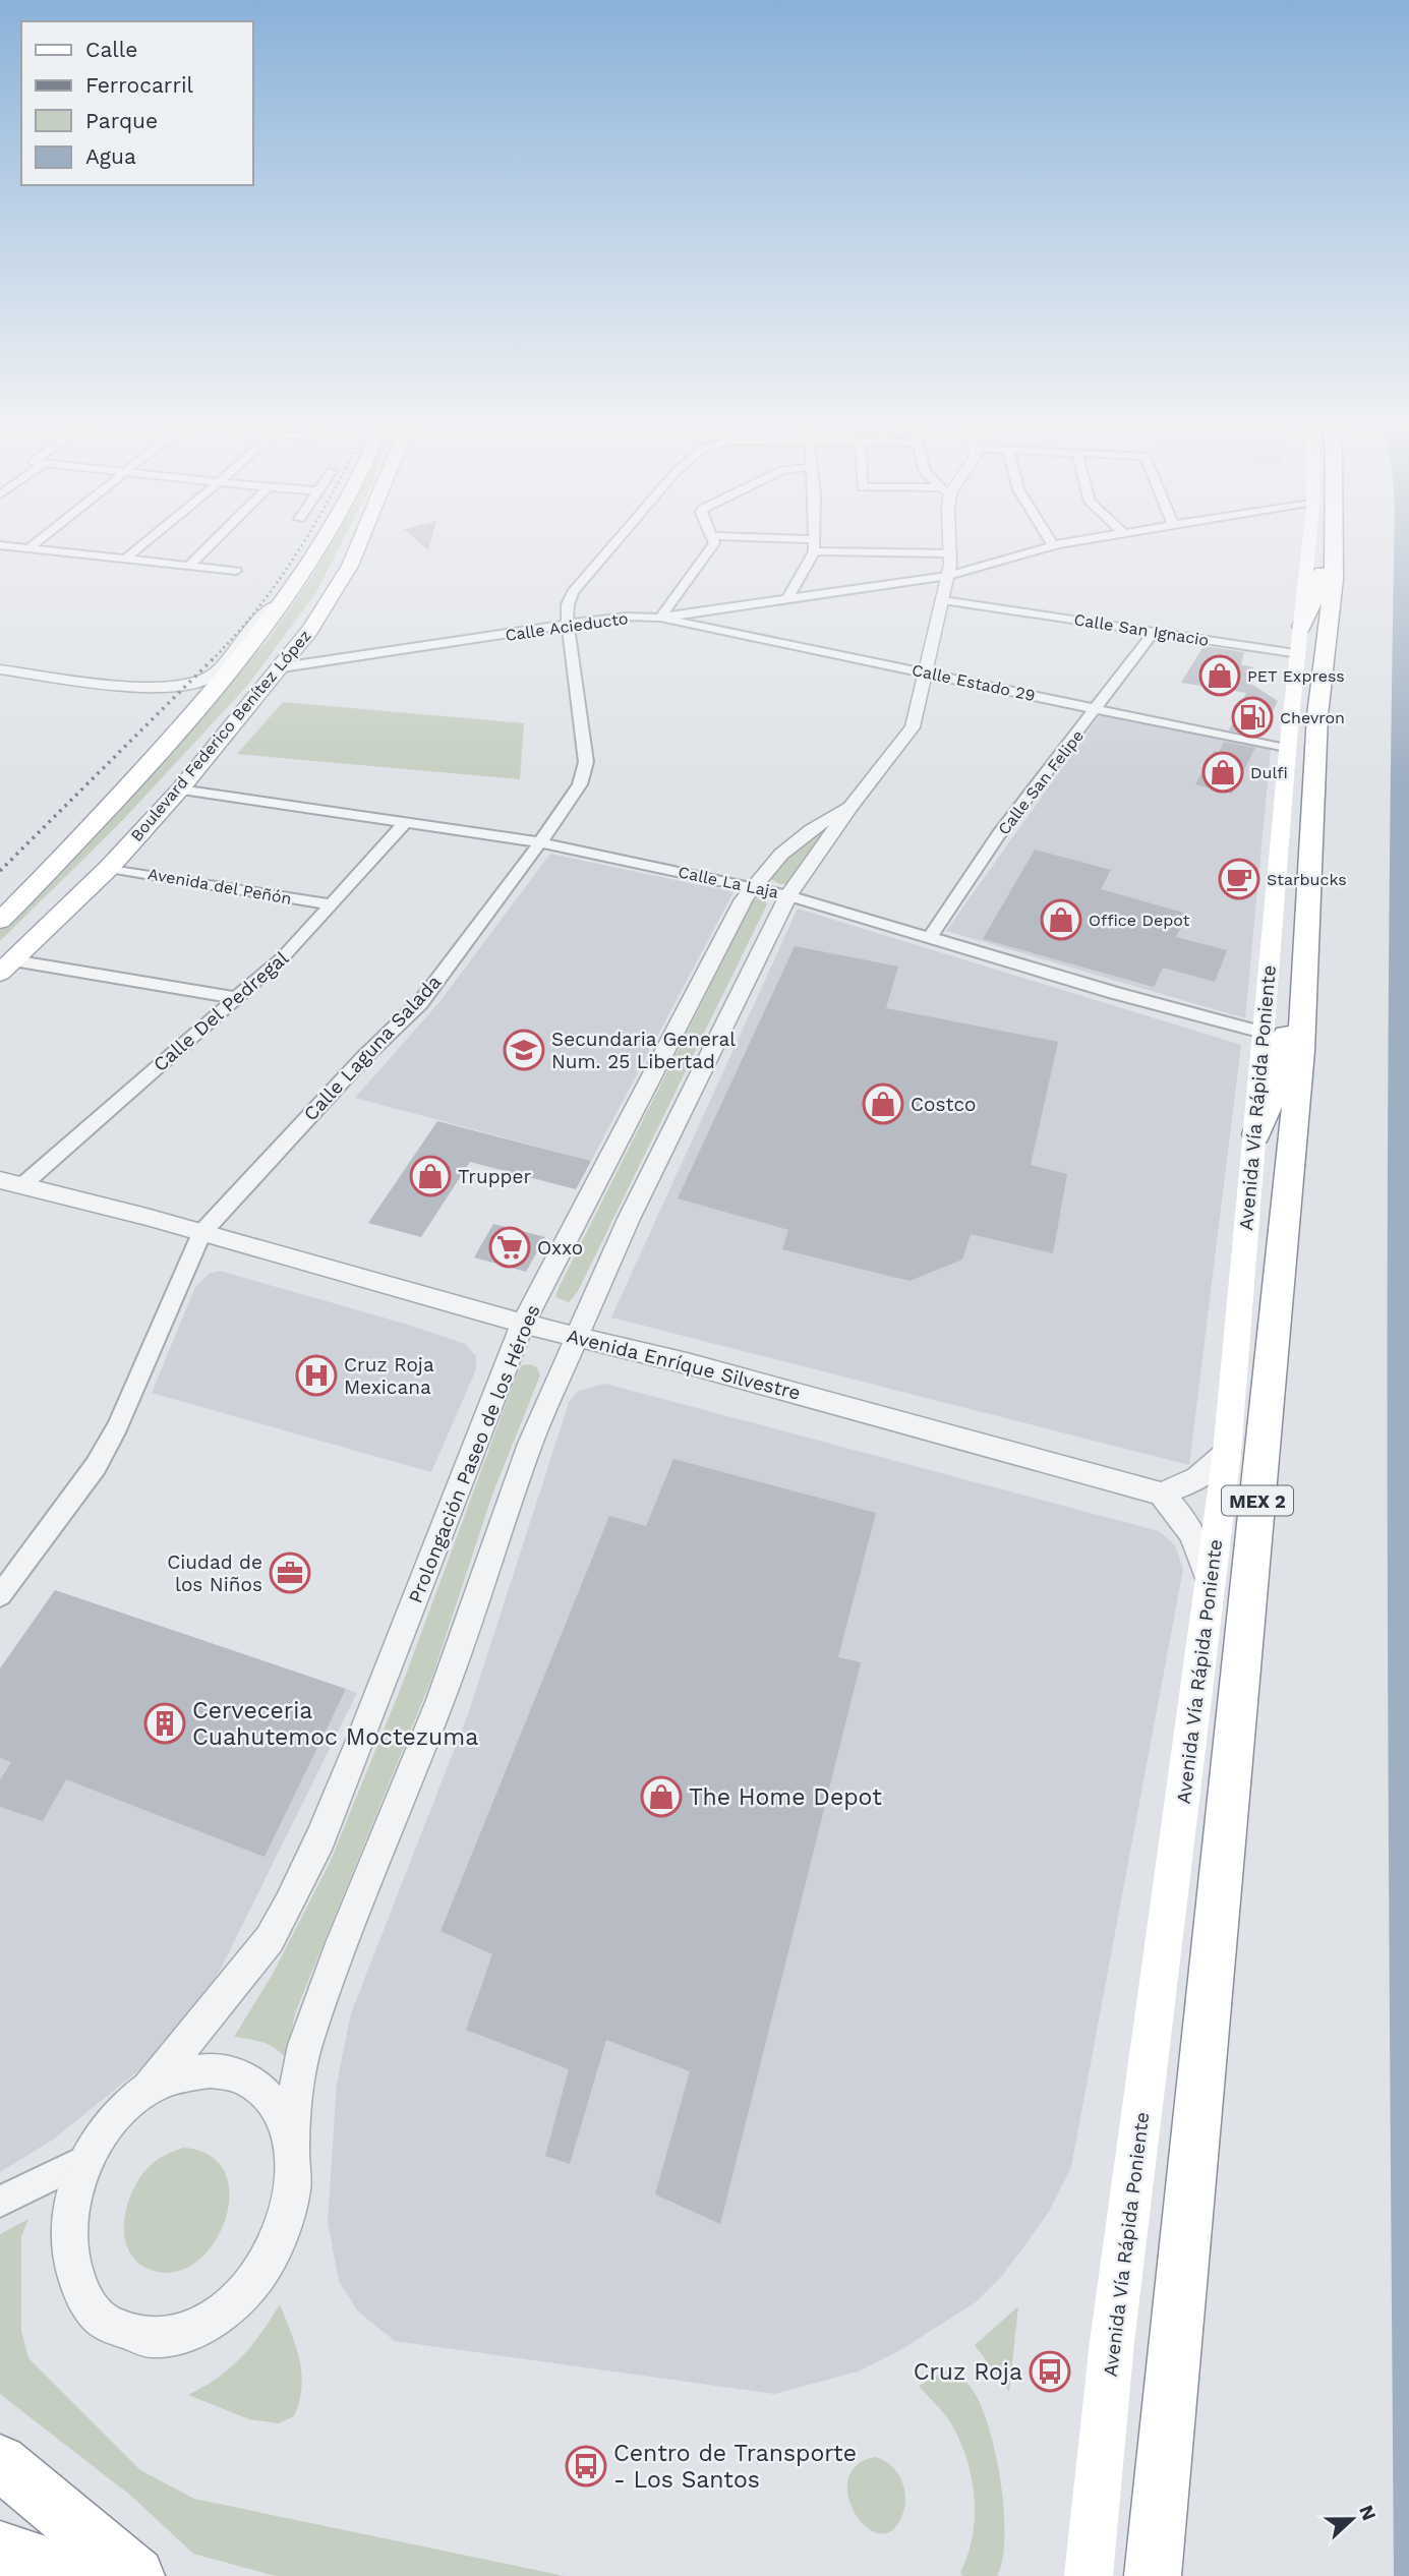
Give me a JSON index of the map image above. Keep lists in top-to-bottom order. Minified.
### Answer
{"streets":{"highway":["Avenida Vía Rápida Poniente","MEX 2"],"main road":["Boulevard Federico Benítez López"],"street":["Calle Acieducto","Calle San Ignacio","Calle Estado 29","Calle San Felipe","Calle La Laja","Avenida del Peñón","Calle Del Pedregal","Calle Laguna Salada","Avenida Enríque Silvestre","Prolongación Paseo de los Héroes"]},"crossings":[["Calle Acieducto","Calle Estado 29"],["Calle Acieducto","Boulevard Federico Benítez López"],["Calle Acieducto","Calle Laguna Salada"],["Calle Acieducto","Prolongación Paseo de los Héroes"],["Calle San Ignacio","Calle San Felipe"],["Calle San Ignacio","Avenida Vía Rápida Poniente"],["Calle San Ignacio","Prolongación Paseo de los Héroes"],["Calle Estado 29","Calle San Felipe"],["Calle Estado 29","Avenida Vía Rápida Poniente"],["Calle Estado 29","Prolongación Paseo de los Héroes"],["Boulevard Federico Benítez López","Calle La Laja"],["Boulevard Federico Benítez López","Avenida del Peñón"],["Calle San Felipe","Calle La Laja"],["Calle La Laja","Calle Del Pedregal"],["Calle La Laja","Calle Laguna Salada"],["Calle La Laja","Avenida Vía Rápida Poniente"],["Calle La Laja","Prolongación Paseo de los Héroes"],["Avenida del Peñón","Calle Del Pedregal"],["Calle Del Pedregal","Avenida Enríque Silvestre"],["Calle Laguna Salada","Avenida Enríque Silvestre"],["Avenida Enríque Silvestre","Prolongación Paseo de los Héroes"]],"places":{"shop":["PET Express","Dulfi","Office Depot","Costco","Trupper","The Home Depot"],"fuel station":["Chevron"],"cafe":["Starbucks"],"school or university":["Secundaria General Num. 25 Libertad"],"supermarket":["Oxxo"],"hospital":["Cruz Roja Mexicana"],"office":["Ciudad de los Niños"],"building":["Cerveceria Cuahutemoc Moctezuma"],"bus stop":["Cruz Roja","Centro de Transporte - Los Santos"]},"legend":["Calle","Ferrocarril","Parque","Agua"],"north":"right"}
